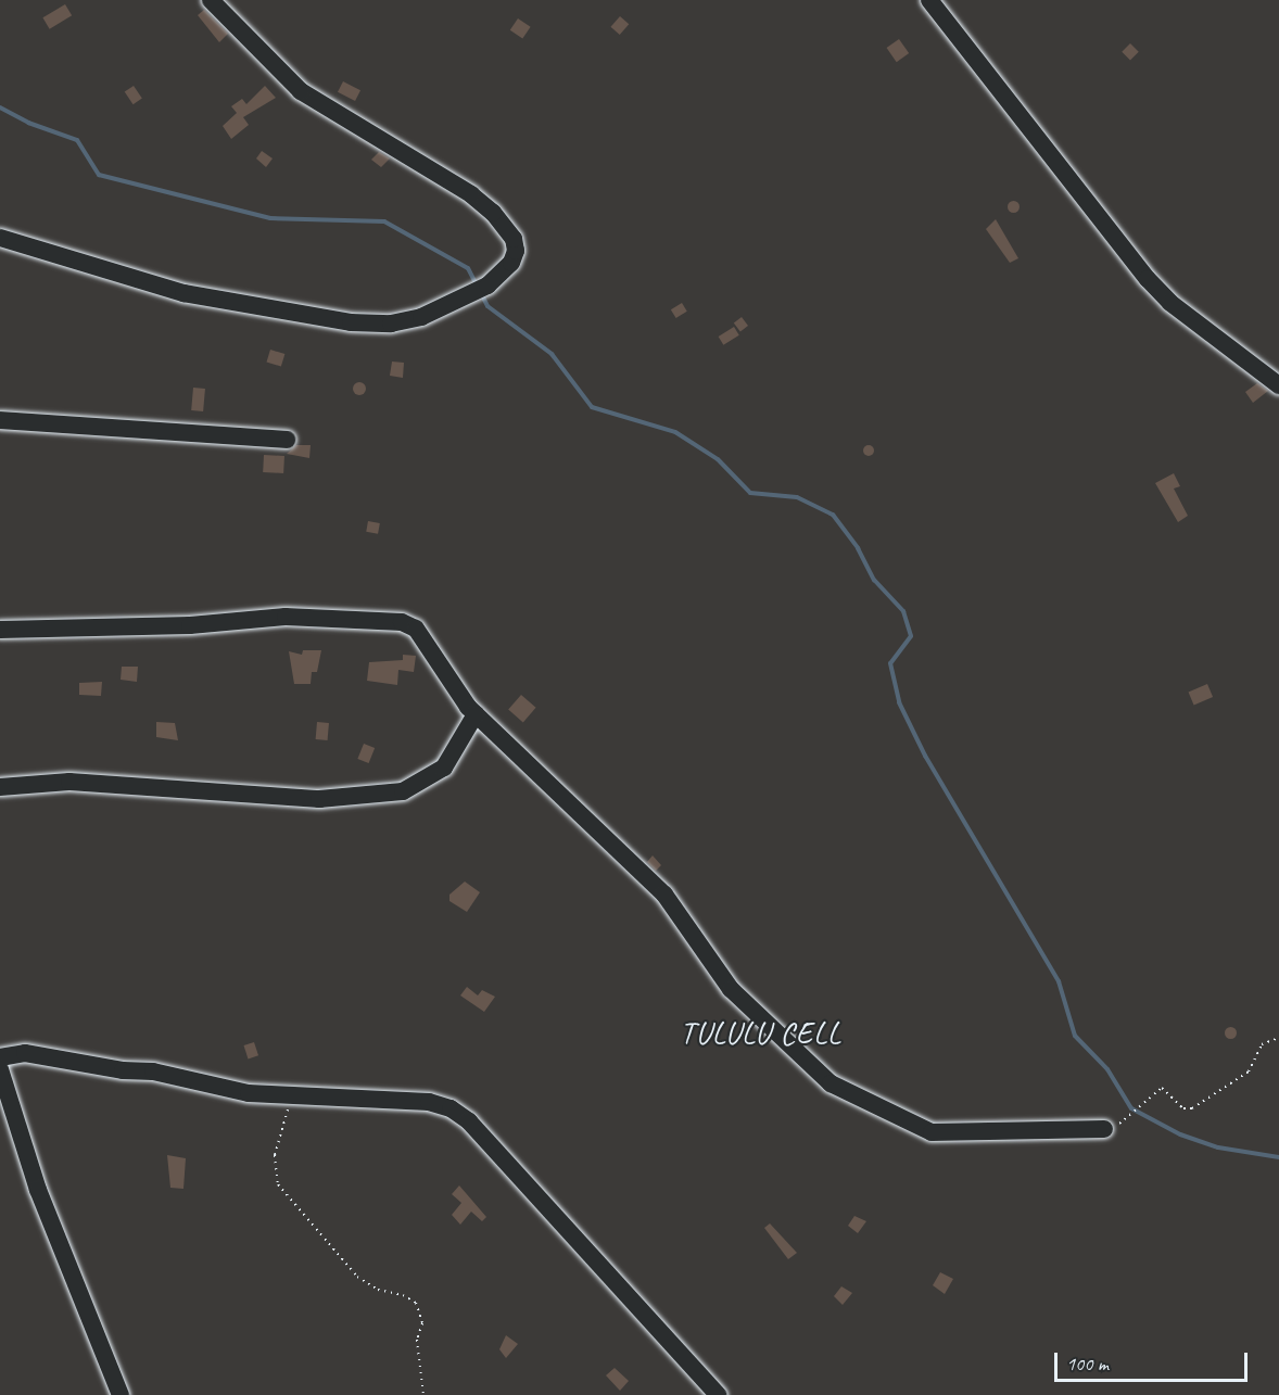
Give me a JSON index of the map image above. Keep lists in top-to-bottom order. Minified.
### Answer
{"districts":["TULULU CELL"],"scale_bar":"100 m"}
